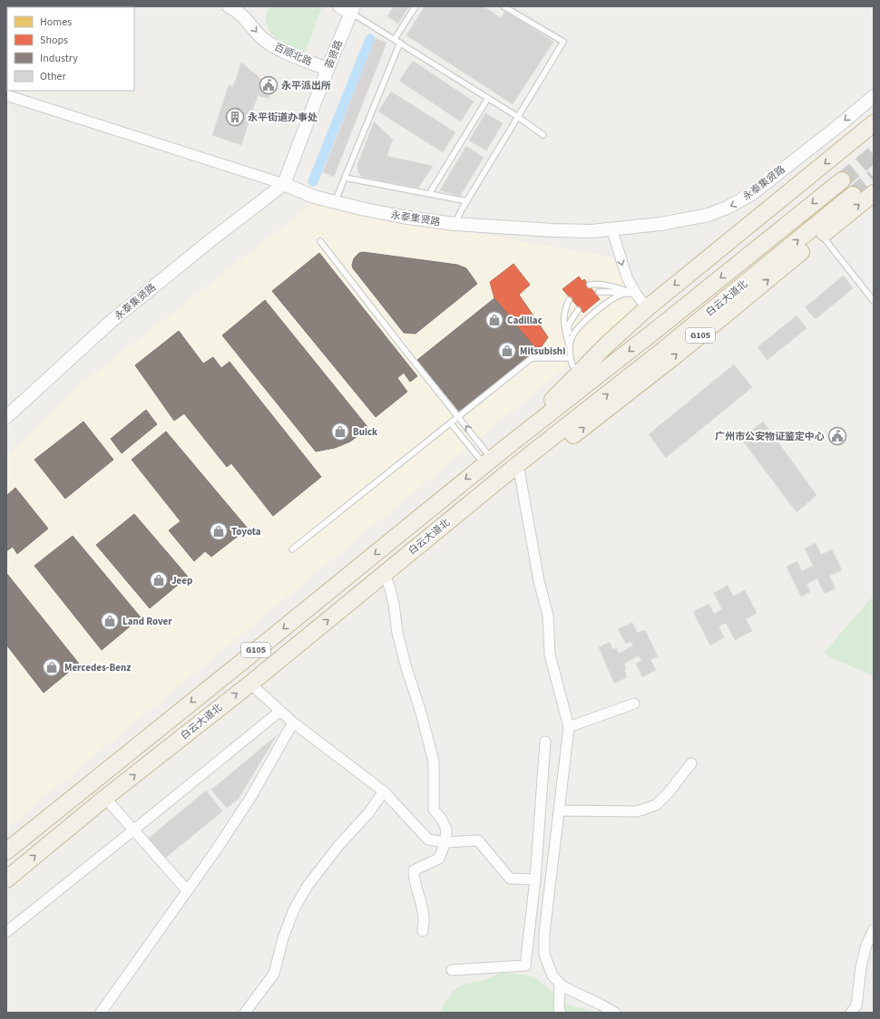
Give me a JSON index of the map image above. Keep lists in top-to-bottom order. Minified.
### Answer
{"streets":{"highway":["白云大道北","G105"],"street":["百顺北路","荟贤路","永泰集贤路"]},"crossings":[["百顺北路","荟贤路"],["荟贤路","永泰集贤路"],["白云大道北","G105"]],"one_way":["百顺北路"],"places":{"public building":["永平派出所","广州市公安物证鉴定中心"],"building":["永平街道办事处"],"shop":["Cadillac","Mitsubishi","Buick","Toyota","Jeep","Land Rover","Mercedes-Benz"]},"legend":["Homes","Shops","Industry","Other"]}
